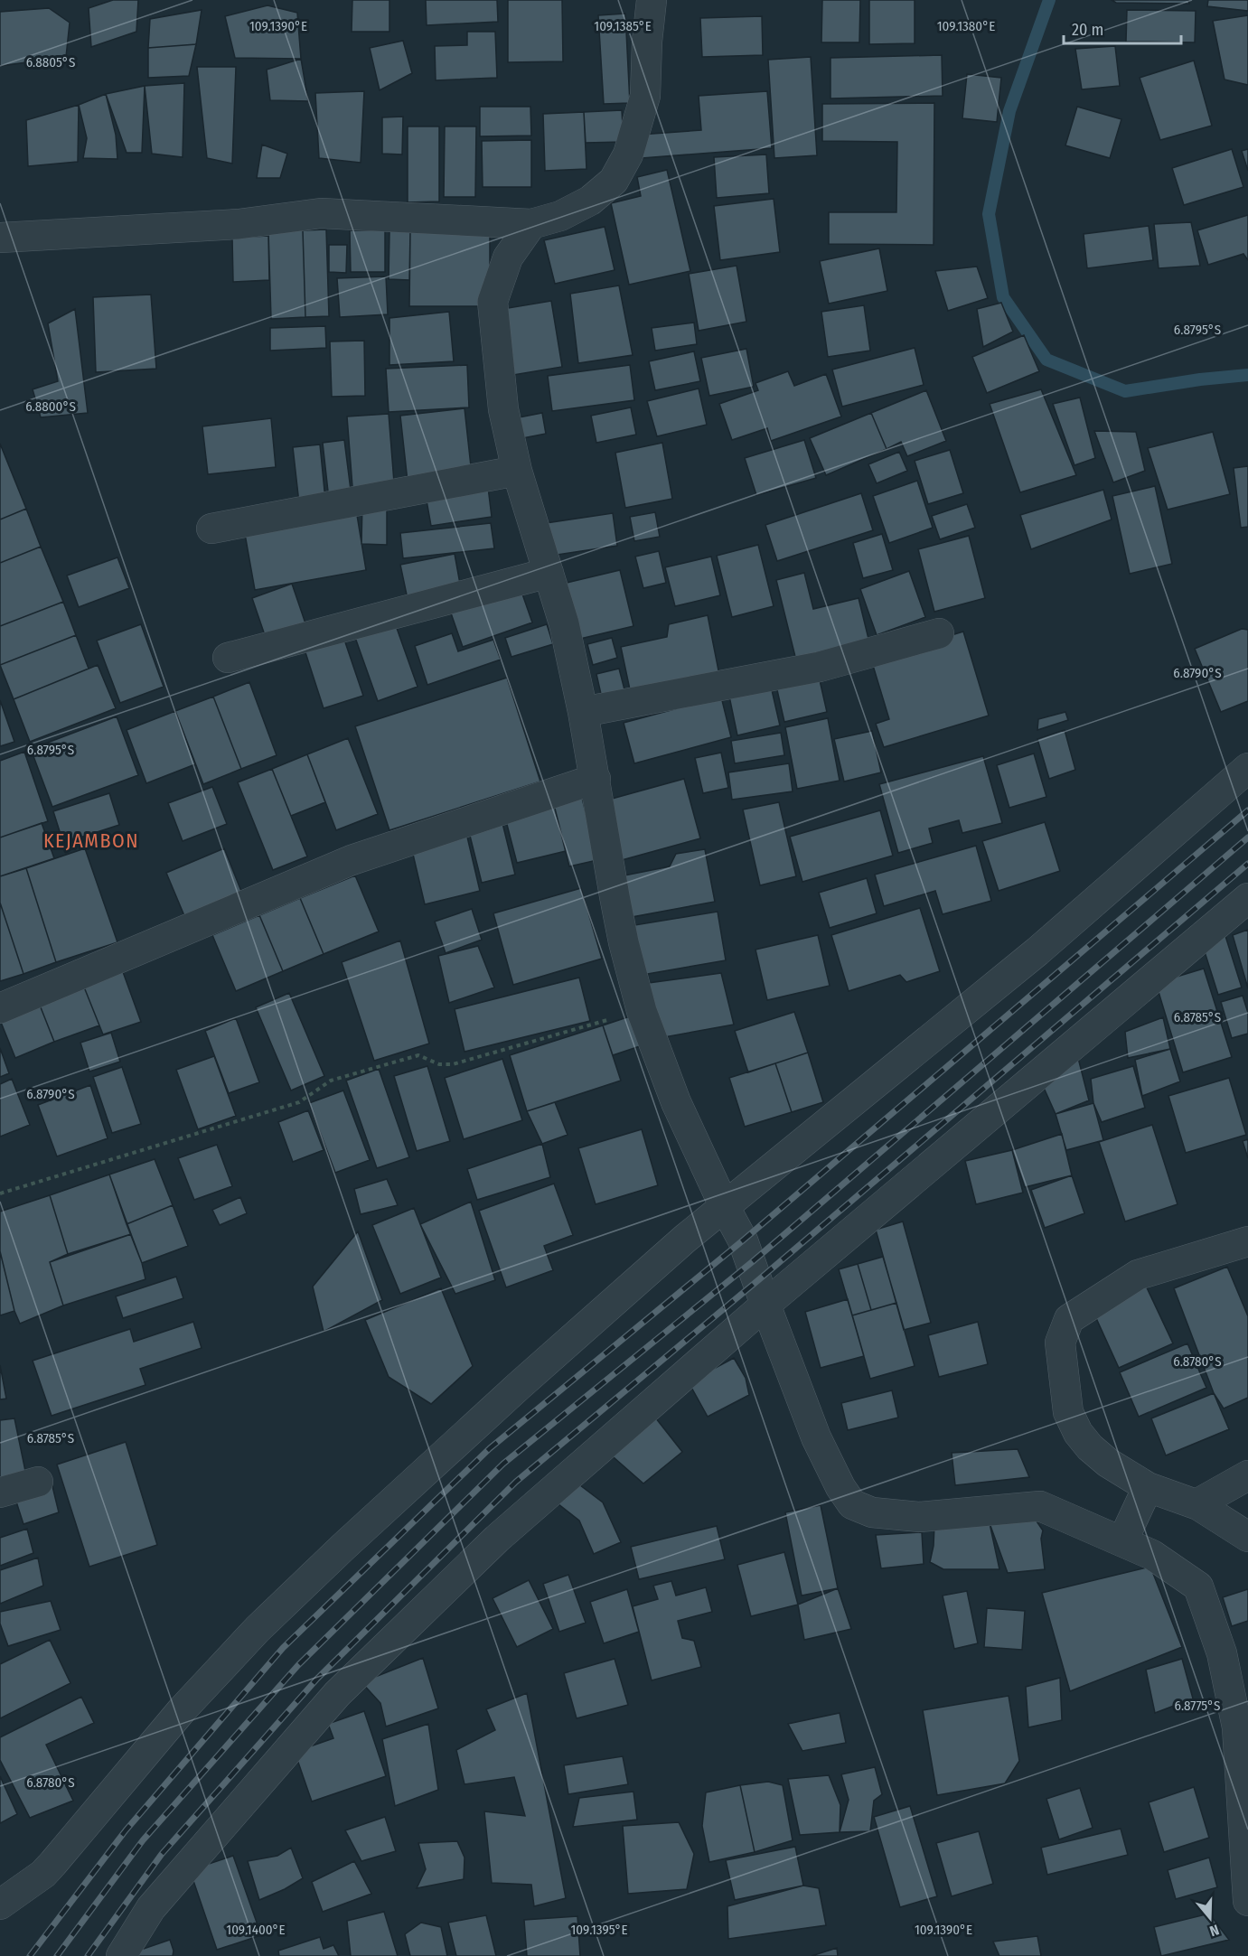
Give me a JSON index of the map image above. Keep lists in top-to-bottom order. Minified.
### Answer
{"districts":["KEJAMBON"],"scale_bar":"20 m","north":"bottom","coordinates":["109.1390°E","109.1385°E","109.1380°E","6.8805°S","6.8795°S","6.8800°S","6.8790°S","6.8785°S","6.8780°S","6.8775°S","109.1400°E","109.1395°E"]}
